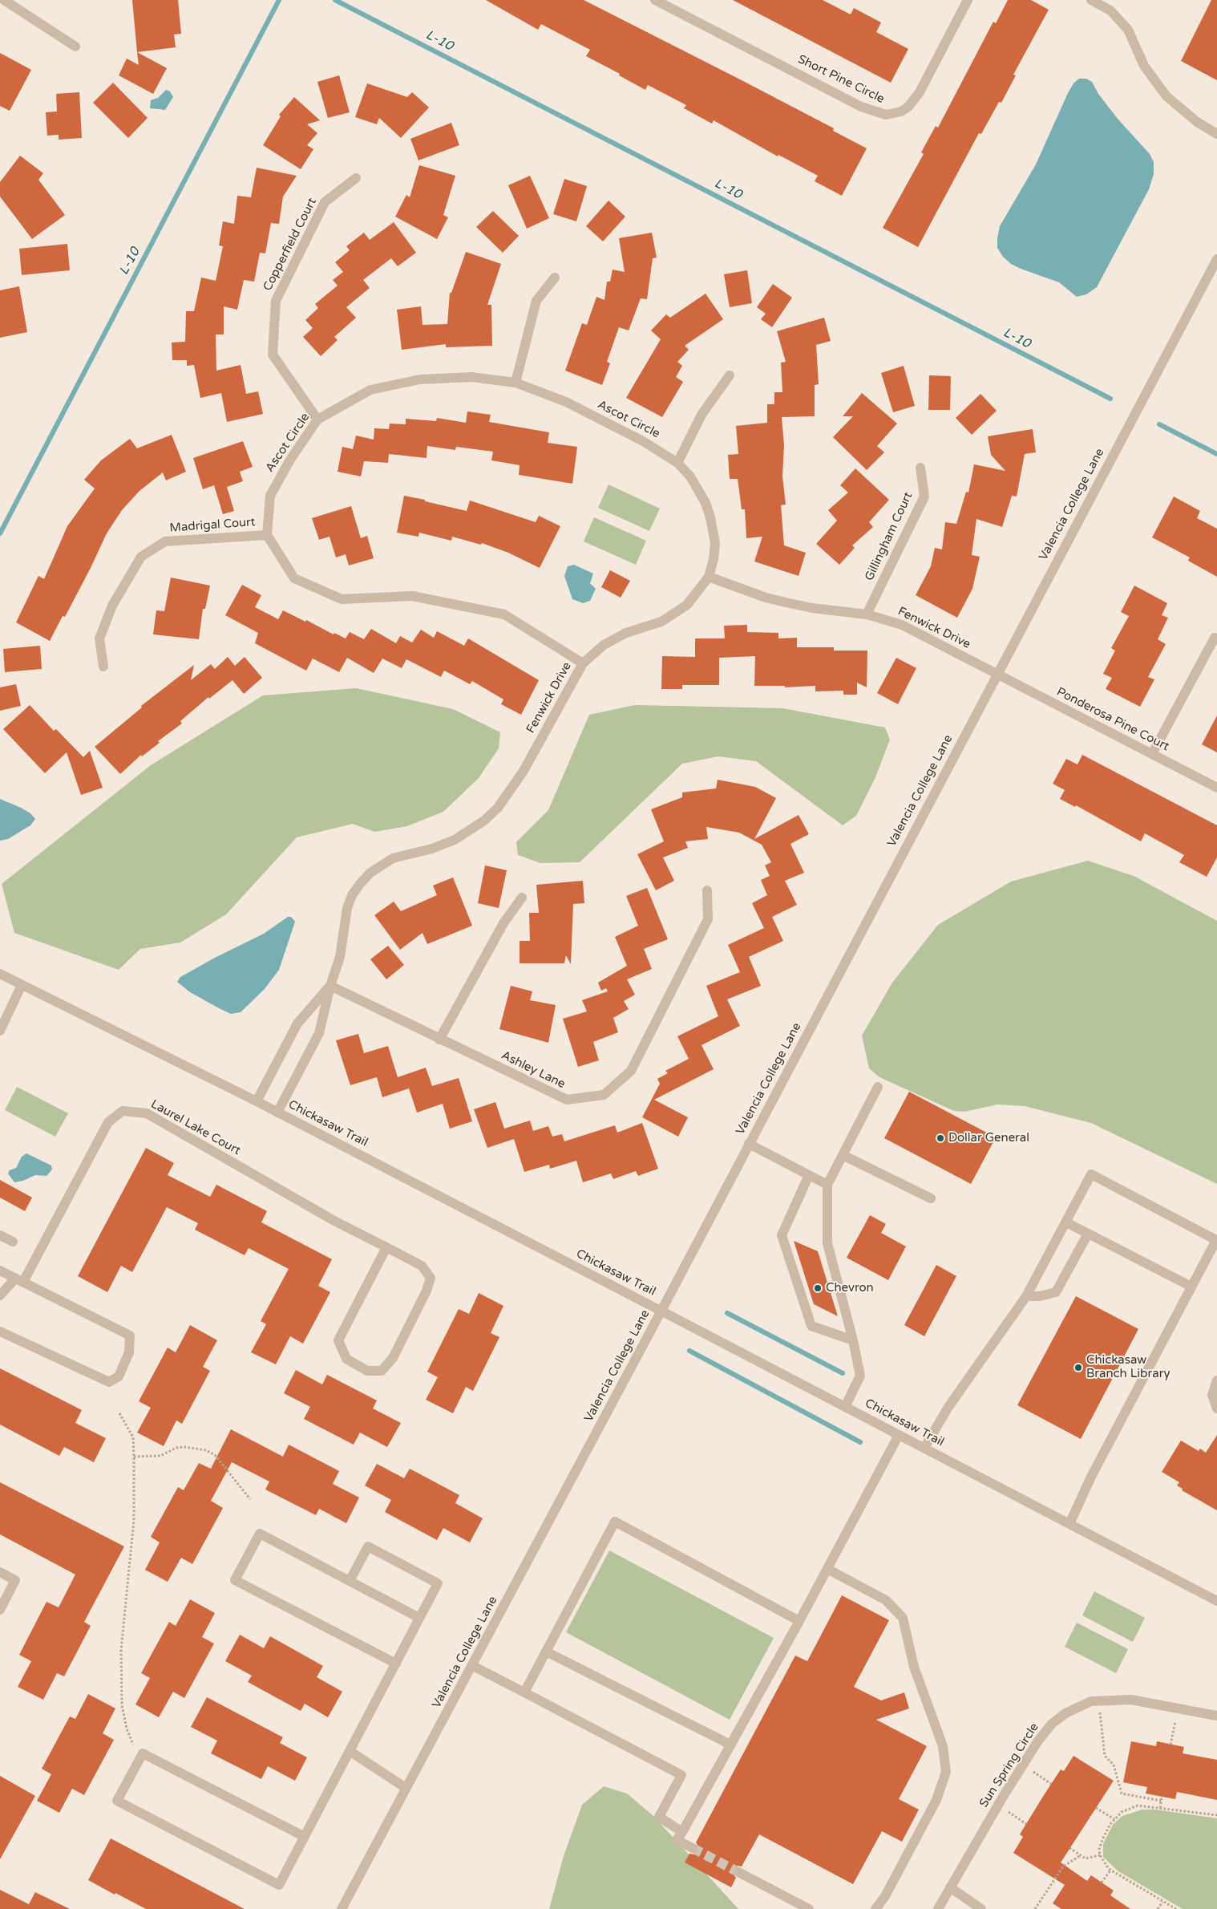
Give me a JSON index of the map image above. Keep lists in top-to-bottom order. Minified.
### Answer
{"streets":{"street":["Short Pine Circle","Copperfield Court","Ascot Circle","Valencia College Lane","Madrigal Court","Gillingham Court","Fenwick Drive","Ponderosa Pine Court","Ashley Lane","Chickasaw Trail","Laurel Lake Court","Sun Spring Circle"]},"crossings":[["Copperfield Court","Ascot Circle"],["Ascot Circle","Madrigal Court"],["Ascot Circle","Fenwick Drive"],["Valencia College Lane","Fenwick Drive"],["Valencia College Lane","Ponderosa Pine Court"],["Valencia College Lane","Chickasaw Trail"],["Gillingham Court","Fenwick Drive"],["Fenwick Drive","Ponderosa Pine Court"],["Fenwick Drive","Ashley Lane"],["Fenwick Drive","Chickasaw Trail"]],"water":["L-10"],"places":["Dollar General","Chevron","Chickasaw Branch Library"]}
